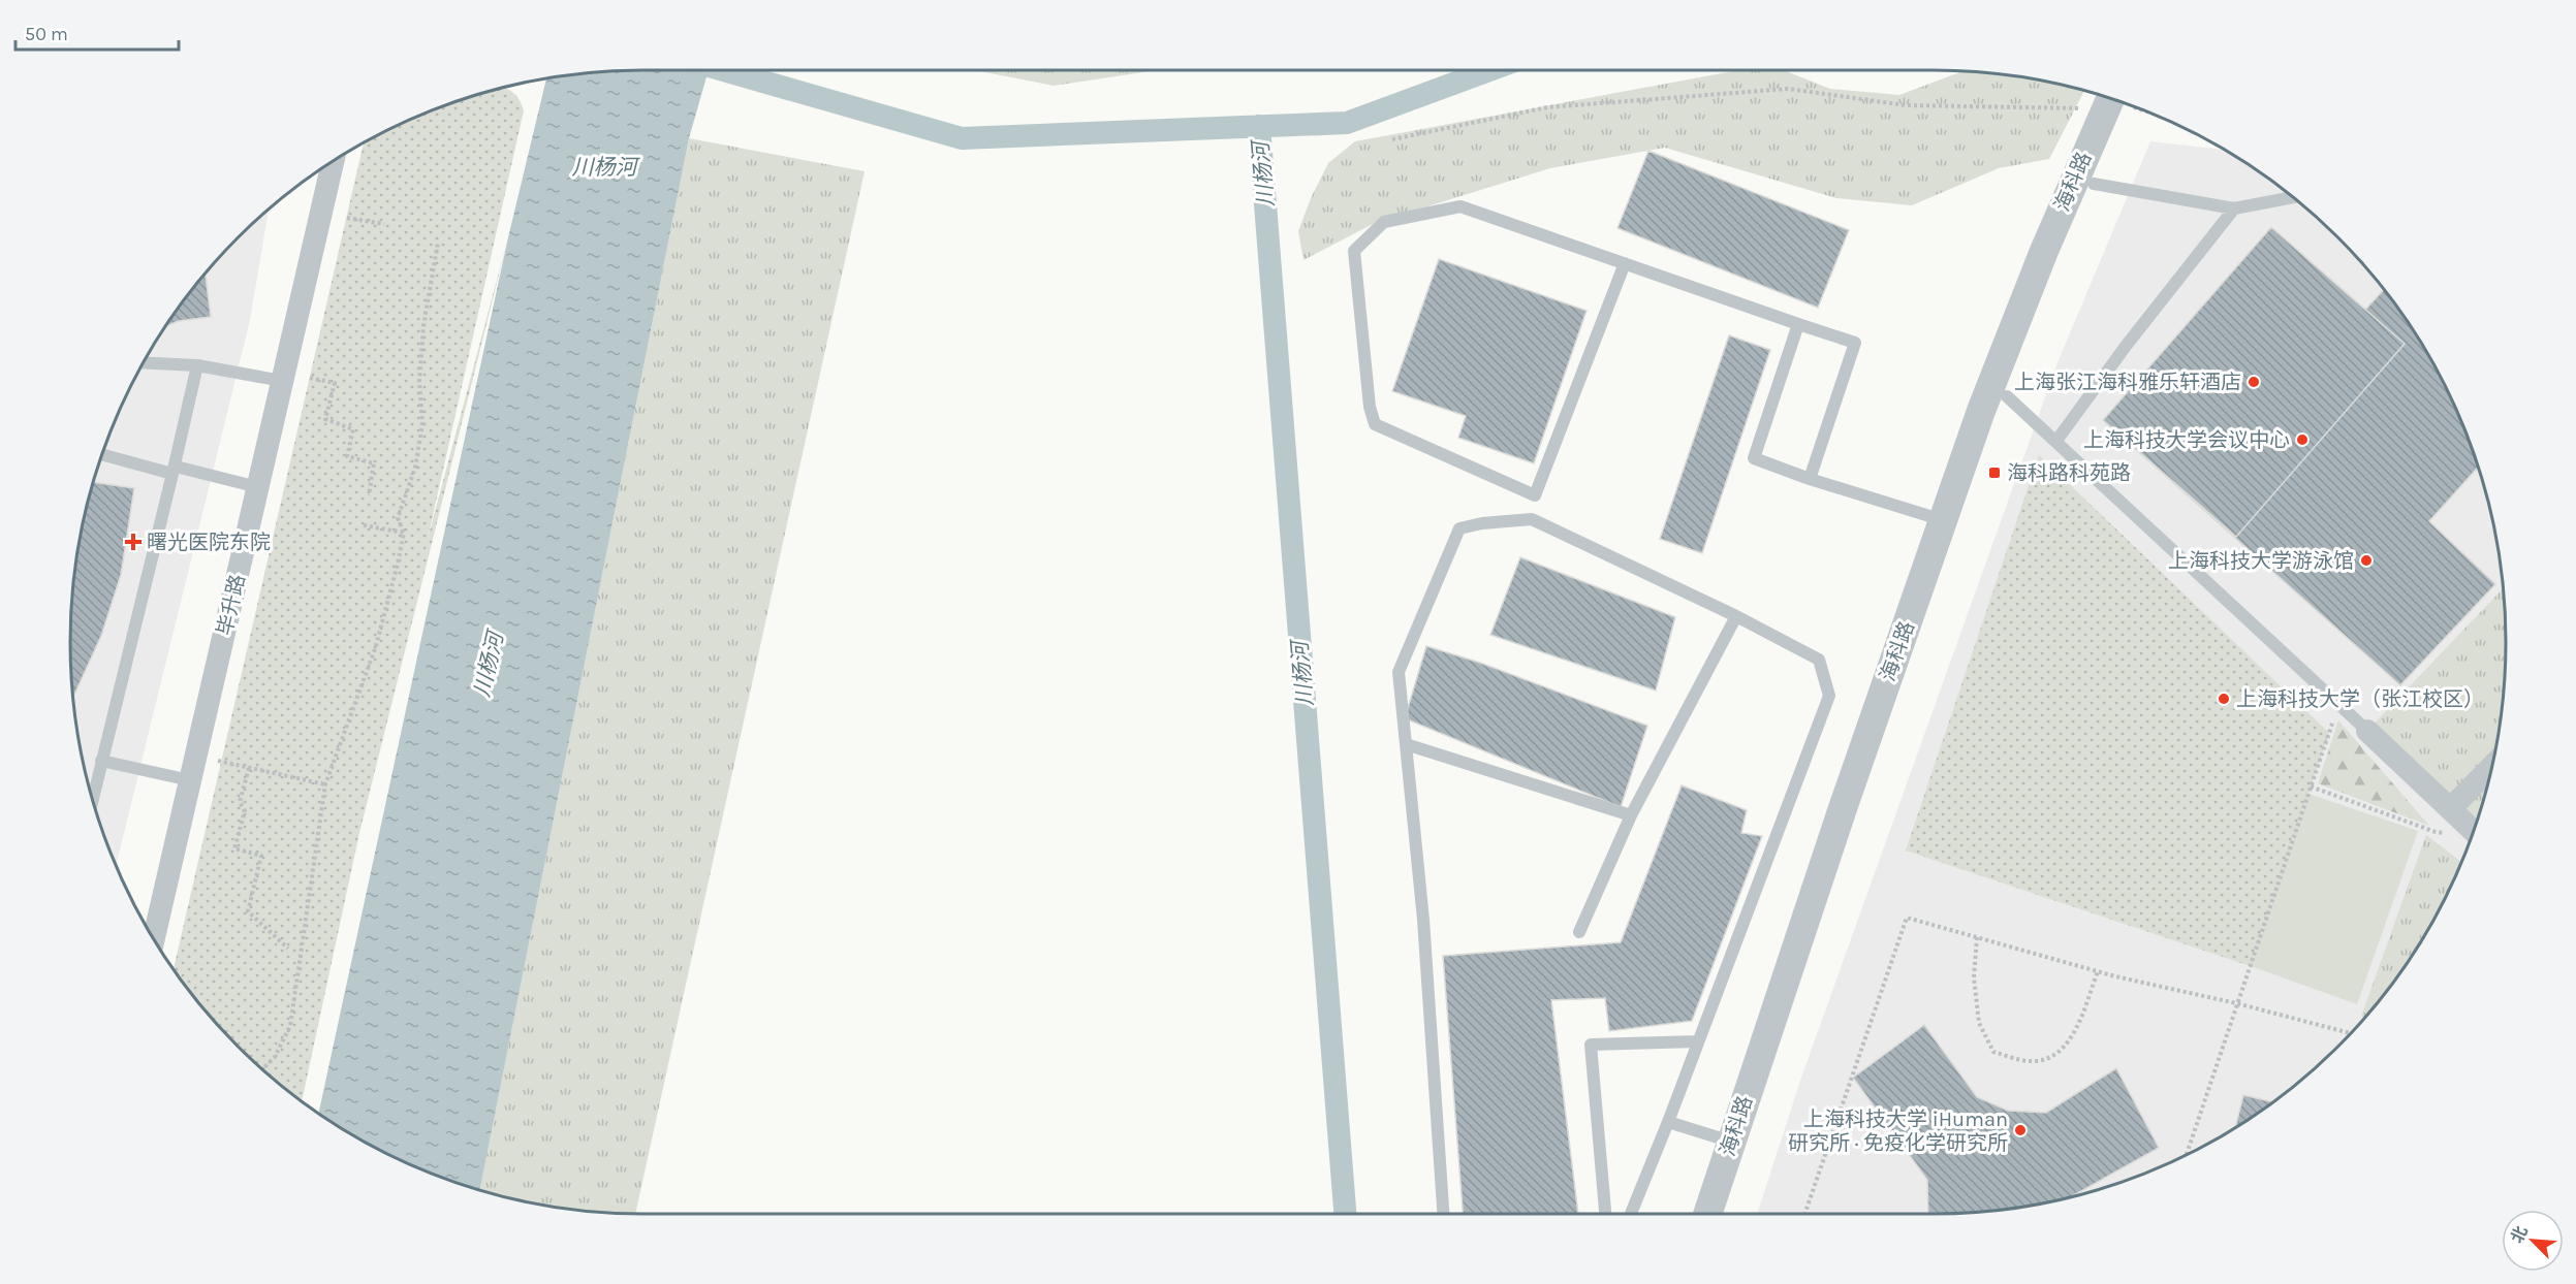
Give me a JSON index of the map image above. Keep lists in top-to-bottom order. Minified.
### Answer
{"streets":{"street":["海科路","毕升路"]},"water":["川杨河"],"places":{"other":["上海张江海科雅乐轩酒店","上海科技大学会议中心","上海科技大学游泳馆","上海科技大学（张江校区）","上海科技大学 iHuman 研究所 · 免疫化学研究所"],"transit":["海科路科苑路"],"health":["曙光医院东院"]},"scale_bar":"50 m","north":"top left"}
